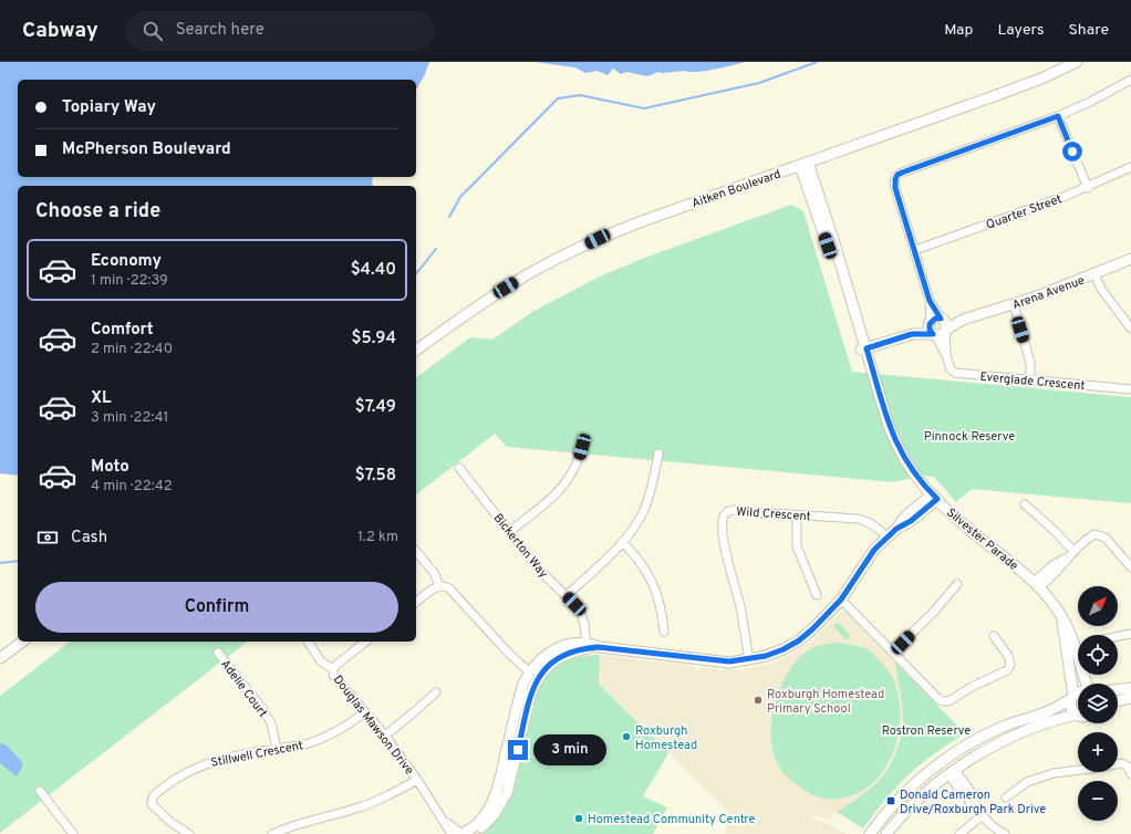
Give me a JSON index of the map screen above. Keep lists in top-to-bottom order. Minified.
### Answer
{"streets":{"street":["Aitken Boulevard","Quarter Street","Arena Avenue","Everglade Crescent","Wild Crescent","Silvester Parade","Bickerton Way","Adelie Court","Douglas Mawson Drive","Stillwell Crescent"]},"crossings":[["Aitken Boulevard","Silvester Parade"],["Arena Avenue","Everglade Crescent"],["Adelie Court","Stillwell Crescent"],["Douglas Mawson Drive","Stillwell Crescent"]],"parks":["Pinnock Reserve","Rostron Reserve"],"places":{"other":["Roxburgh Homestead Primary School","Roxburgh Homestead","Homestead Community Centre"],"transit":["Donald Cameron Drive/Roxburgh Park Drive"]},"north":"top right","page":{"header":"Cabway","search":"Search here","nav":["Map","Layers","Share"],"banner":["Topiary Way","McPherson Boulevard"],"heading":"Choose a ride","list":[{"name":"Economy","note":"1 min · 22:39","value":"$4.40"},{"name":"Comfort","note":"2 min · 22:40","value":"$5.94"},{"name":"XL","note":"3 min · 22:41","value":"$7.49"},{"name":"Moto","note":"4 min · 22:42","value":"$7.58"}],"pay":["Cash","1.2 km"],"buttons":"Confirm","map_buttons":["+","−"],"bubble":"3 min"}}
